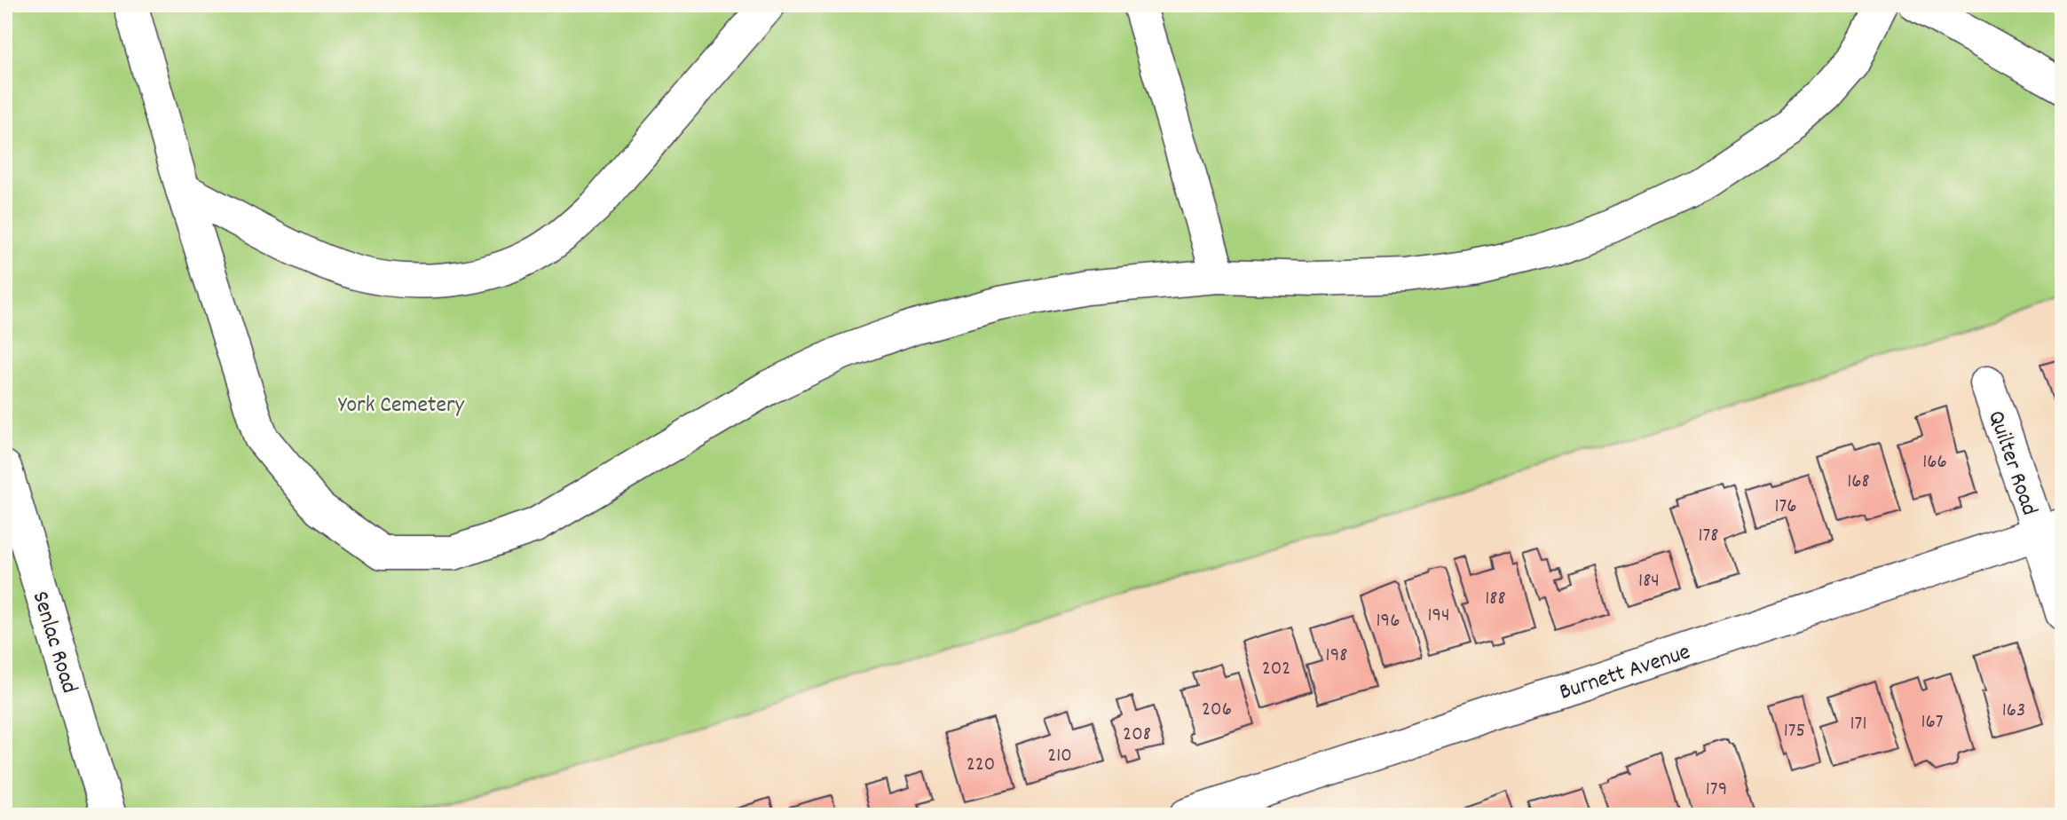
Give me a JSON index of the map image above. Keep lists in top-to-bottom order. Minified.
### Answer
{"streets":{"street":["Quilter Road","Senlac Road","Burnett Avenue"]},"crossings":[["Quilter Road","Burnett Avenue"]],"parks":["York Cemetery"],"house_numbers":["166","168","176","178","184","188","194","196","198","202","206","163","167","171","175","208","210","220","179"]}
